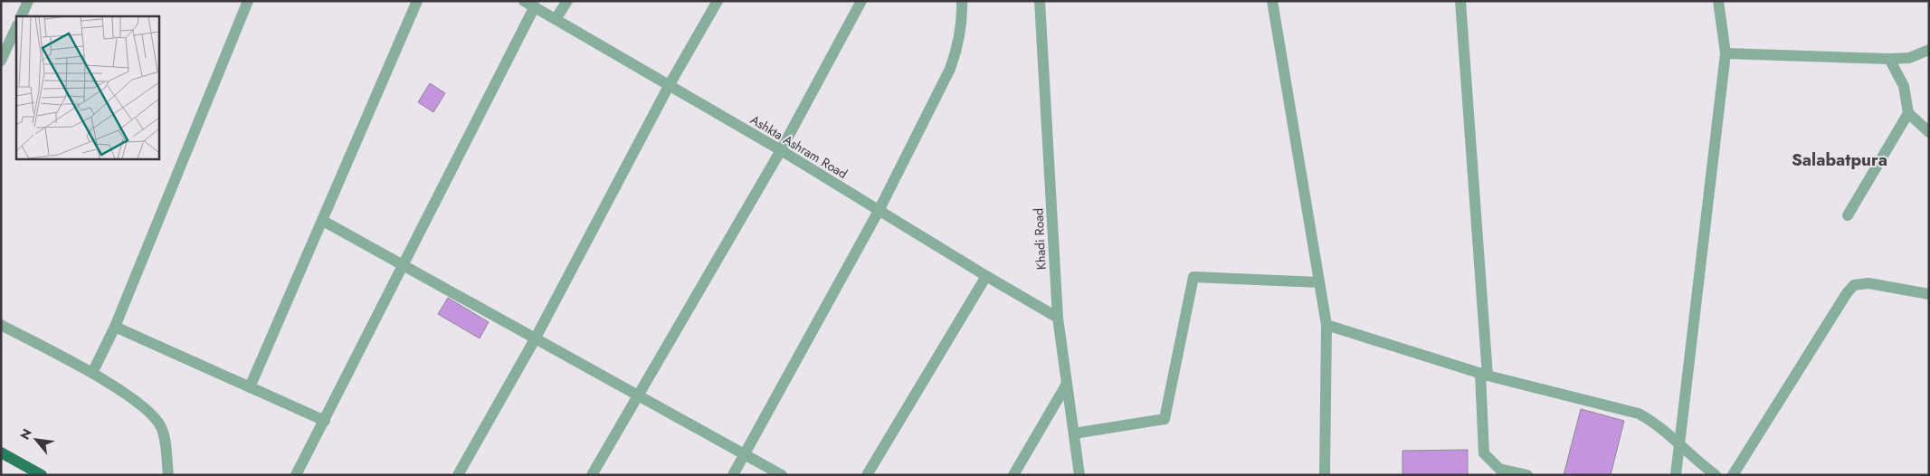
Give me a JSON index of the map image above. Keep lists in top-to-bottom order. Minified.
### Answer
{"streets":{"street":["Ashkta Ashram Road","Khadi Road"]},"crossings":[["Ashkta Ashram Road","Khadi Road"]],"districts":["Salabatpura"],"north":"top left"}
